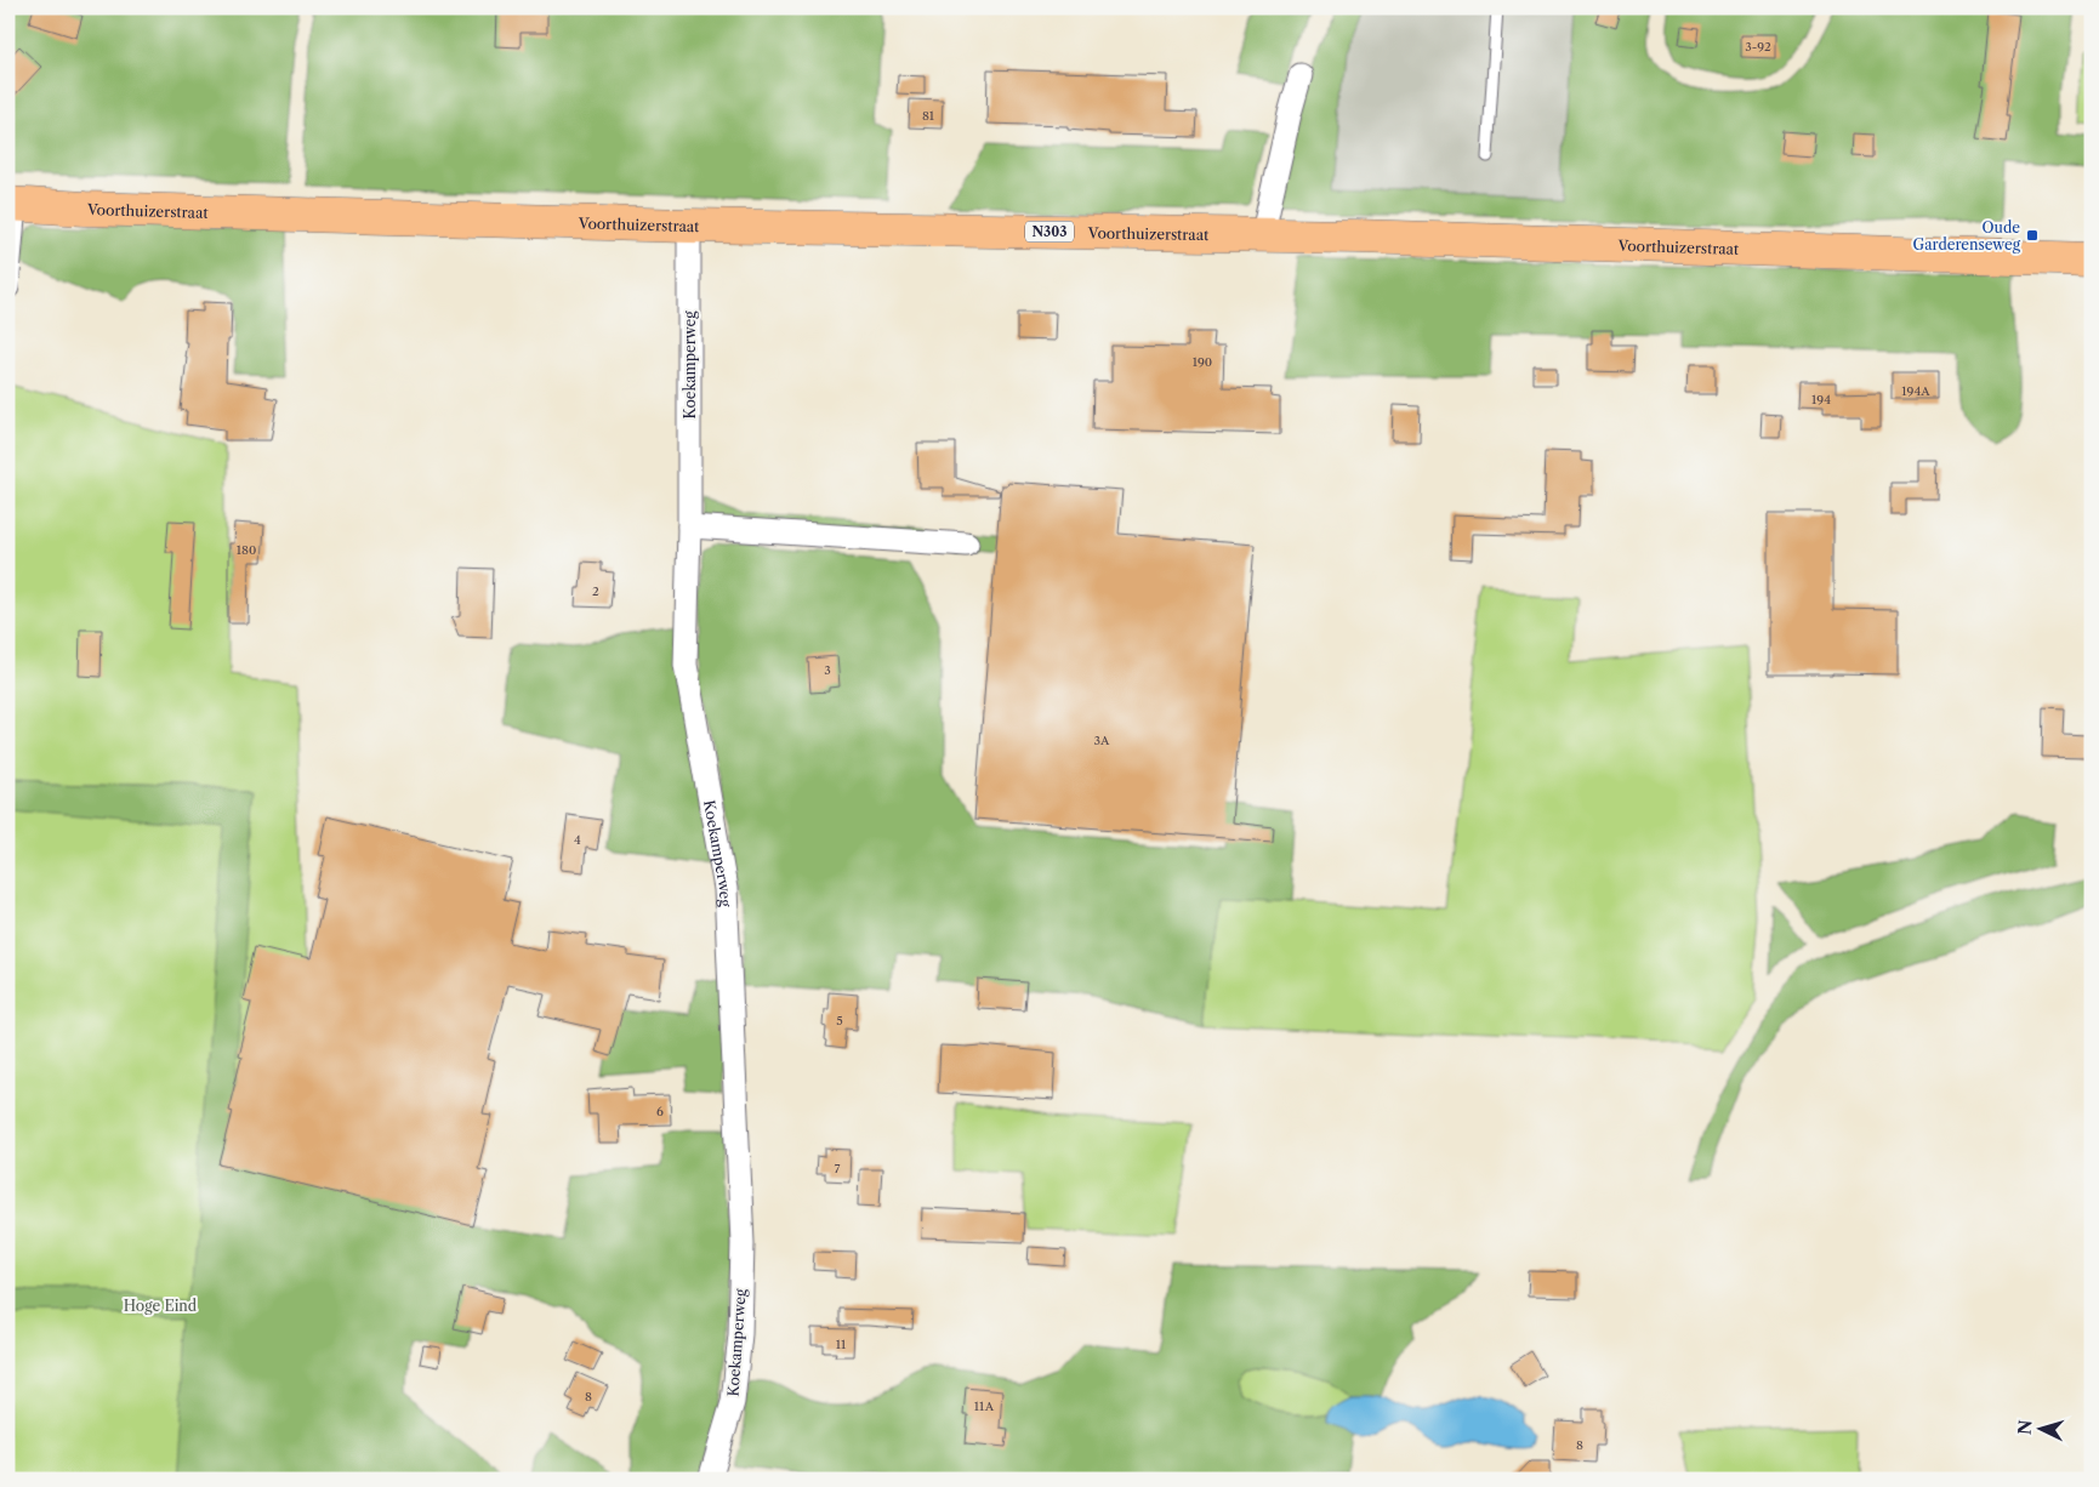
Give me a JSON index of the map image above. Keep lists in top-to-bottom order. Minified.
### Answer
{"streets":{"main road":["Voorthuizerstraat","N303"],"street":["Koekamperweg"]},"crossings":[["Voorthuizerstraat","Koekamperweg"]],"parks":["Hoge Eind"],"places":{"transit":["Oude Garderenseweg"]},"house_numbers":["3-92","81","190","194A","194","180","2","3","3A","4","5","6","7","11","8","11A","8"],"north":"left"}
